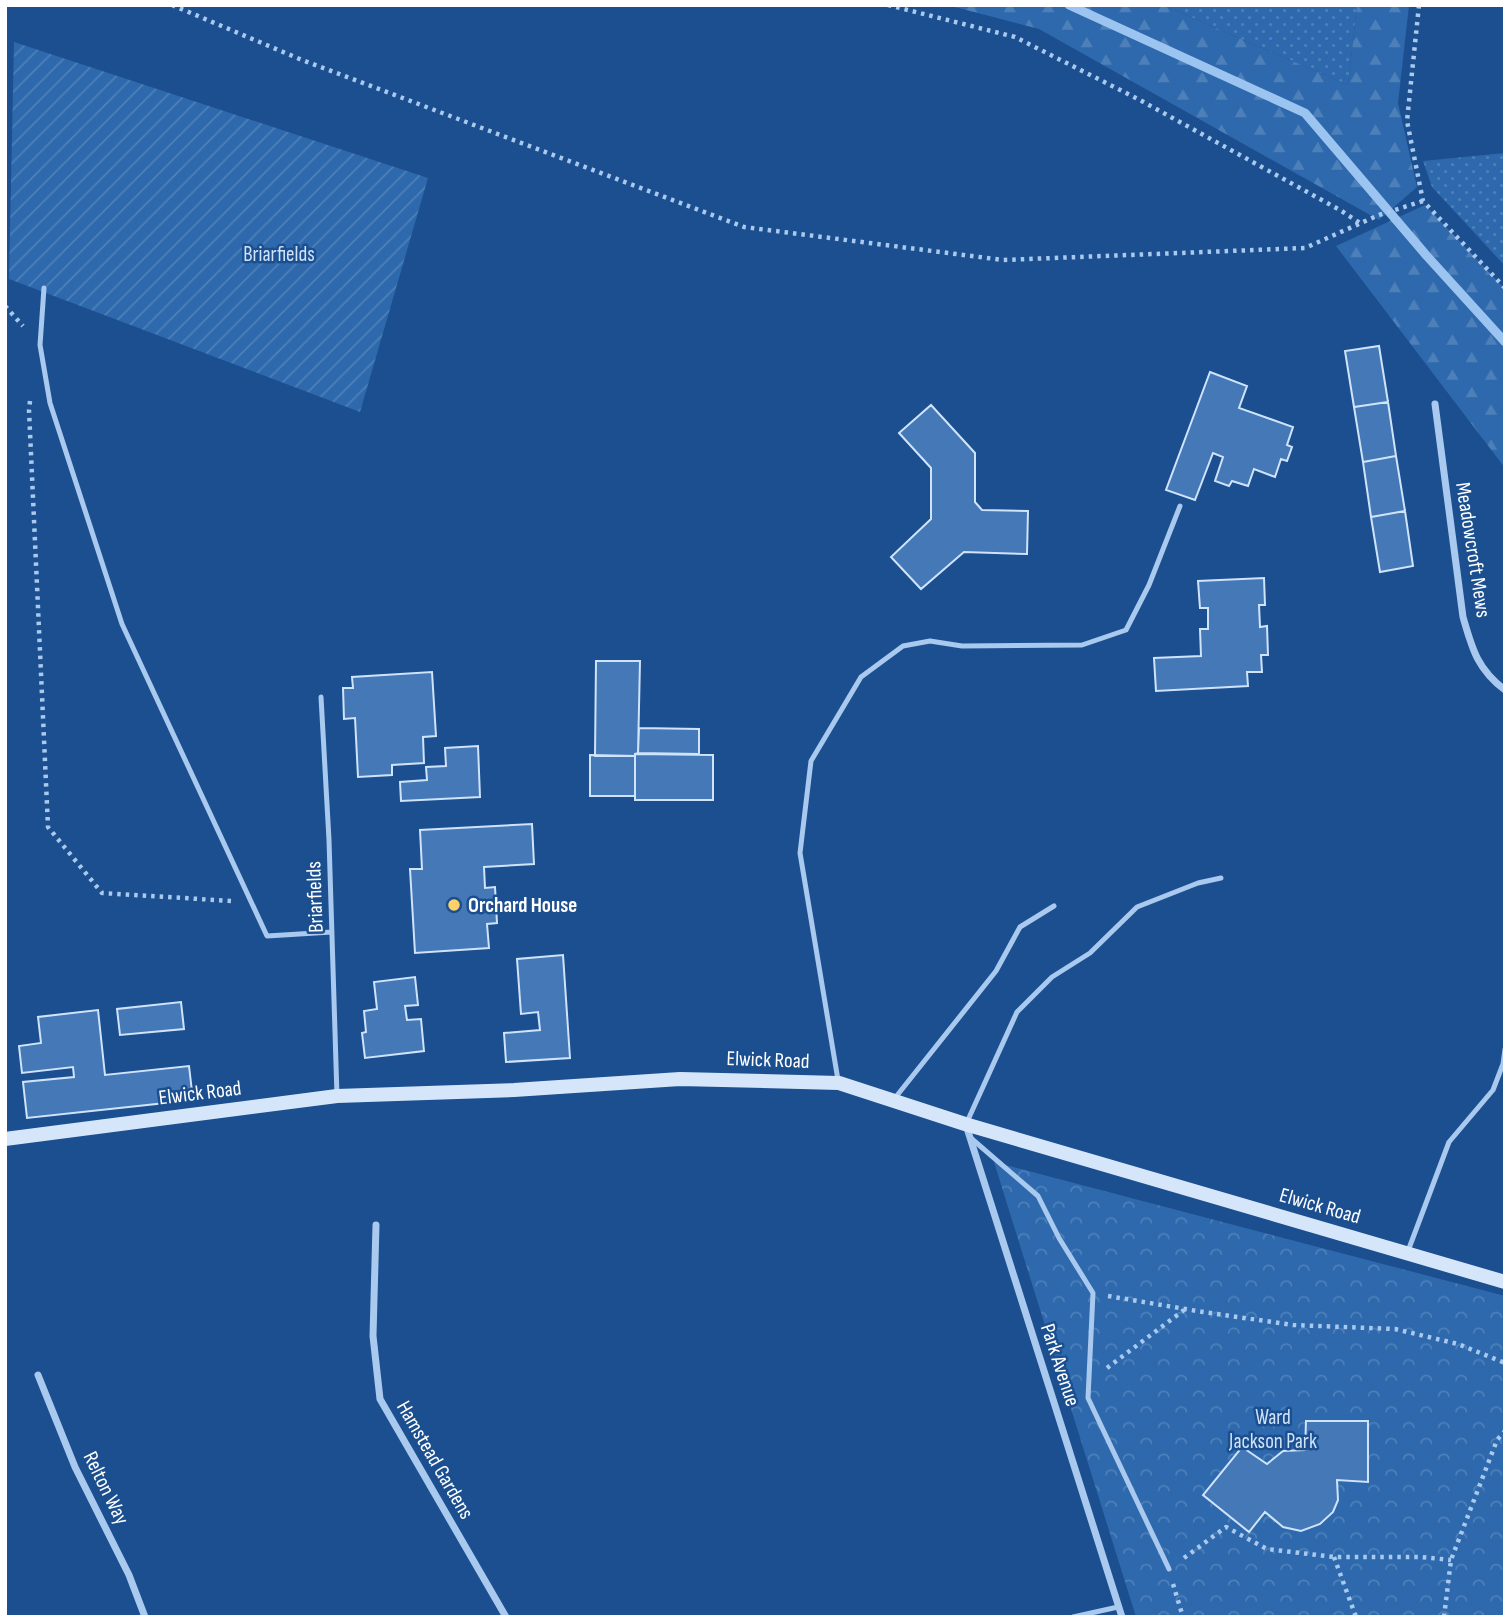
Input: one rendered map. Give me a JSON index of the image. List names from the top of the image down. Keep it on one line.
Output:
{"streets":{"street":["Meadowcroft Mews","Elwick Road","Park Avenue","Hamstead Gardens","Relton Way"],"lane":["Briarfields"]},"crossings":[["Briarfields","Elwick Road"],["Elwick Road","Park Avenue"]],"parks":["Briarfields","Ward Jackson Park"],"places":["Orchard House"]}
